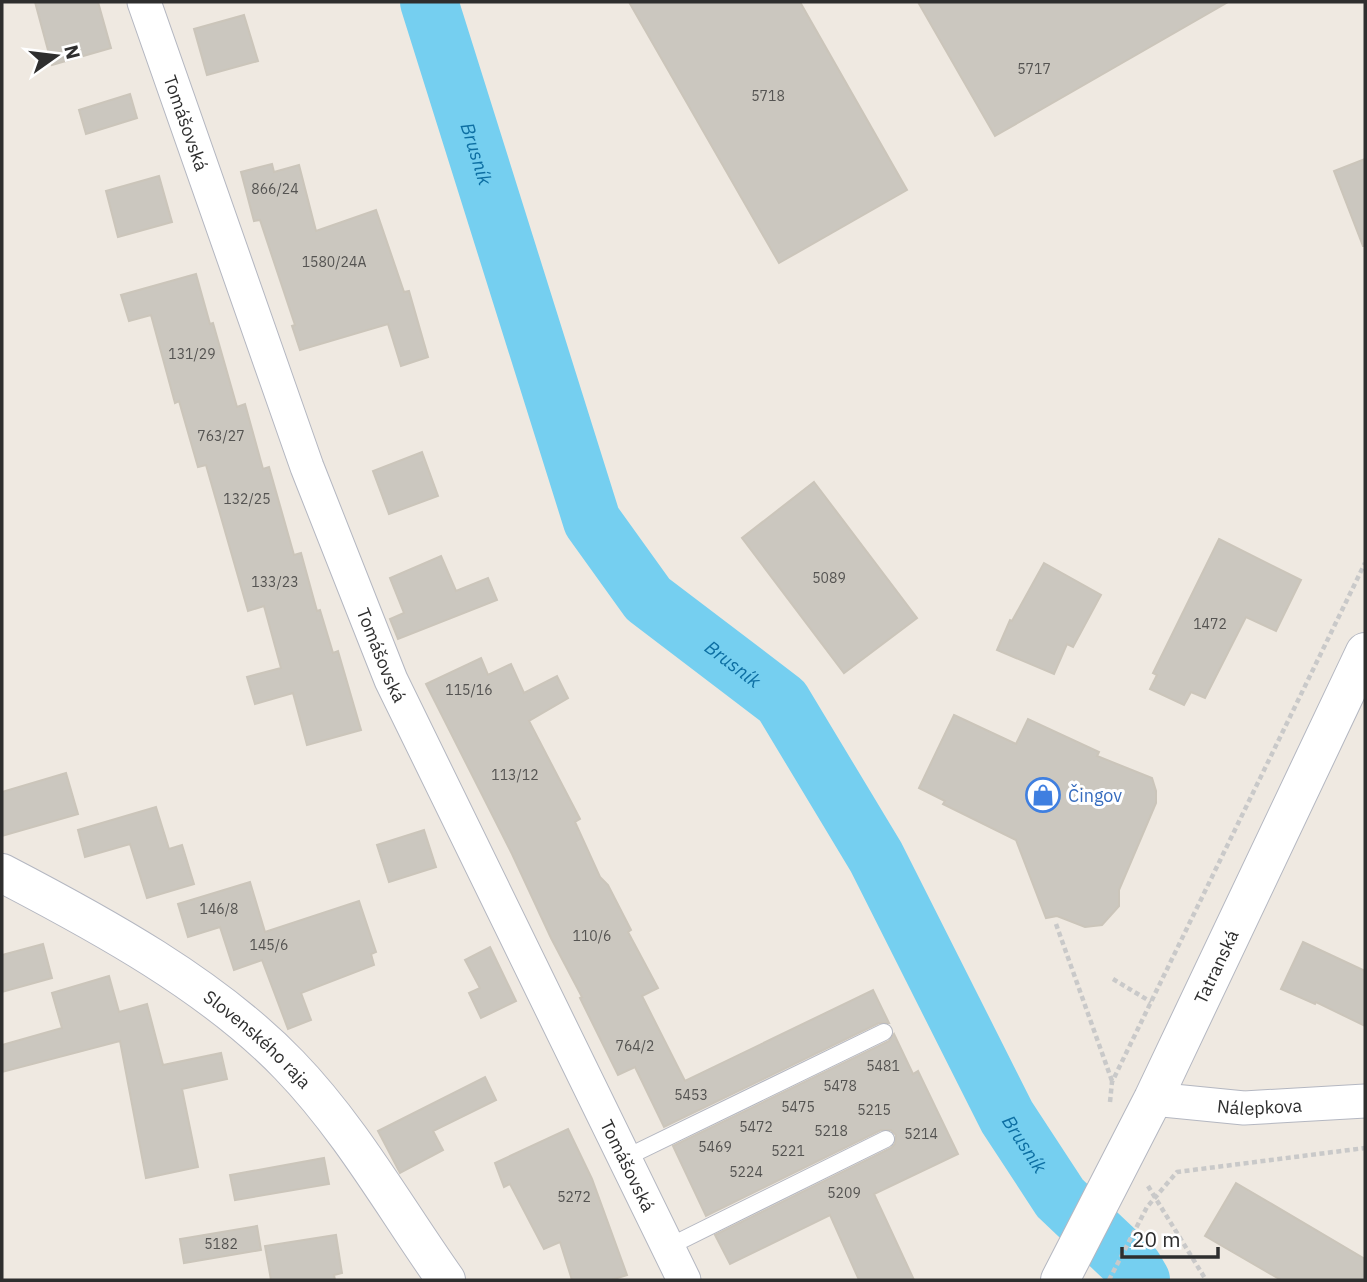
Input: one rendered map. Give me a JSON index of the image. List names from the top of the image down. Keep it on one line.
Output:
{"streets":{"main road":["Tatranská","Slovenského raja"],"street":["Tomášovská","Nálepkova"]},"crossings":[["Tatranská","Nálepkova"]],"water":["Brusník"],"places":{"shop":["Čingov"]},"house_numbers":["5717","5718","866/24","1580/24A","131/29","763/27","132/25","5089","133/23","1472","115/16","113/12","146/8","110/6","145/6","764/2","5481","5478","5453","5475","5215","5472","5218","5214","5469","5221","5224","5209","5272","5182"],"scale_bar":"20 m","north":"right"}
